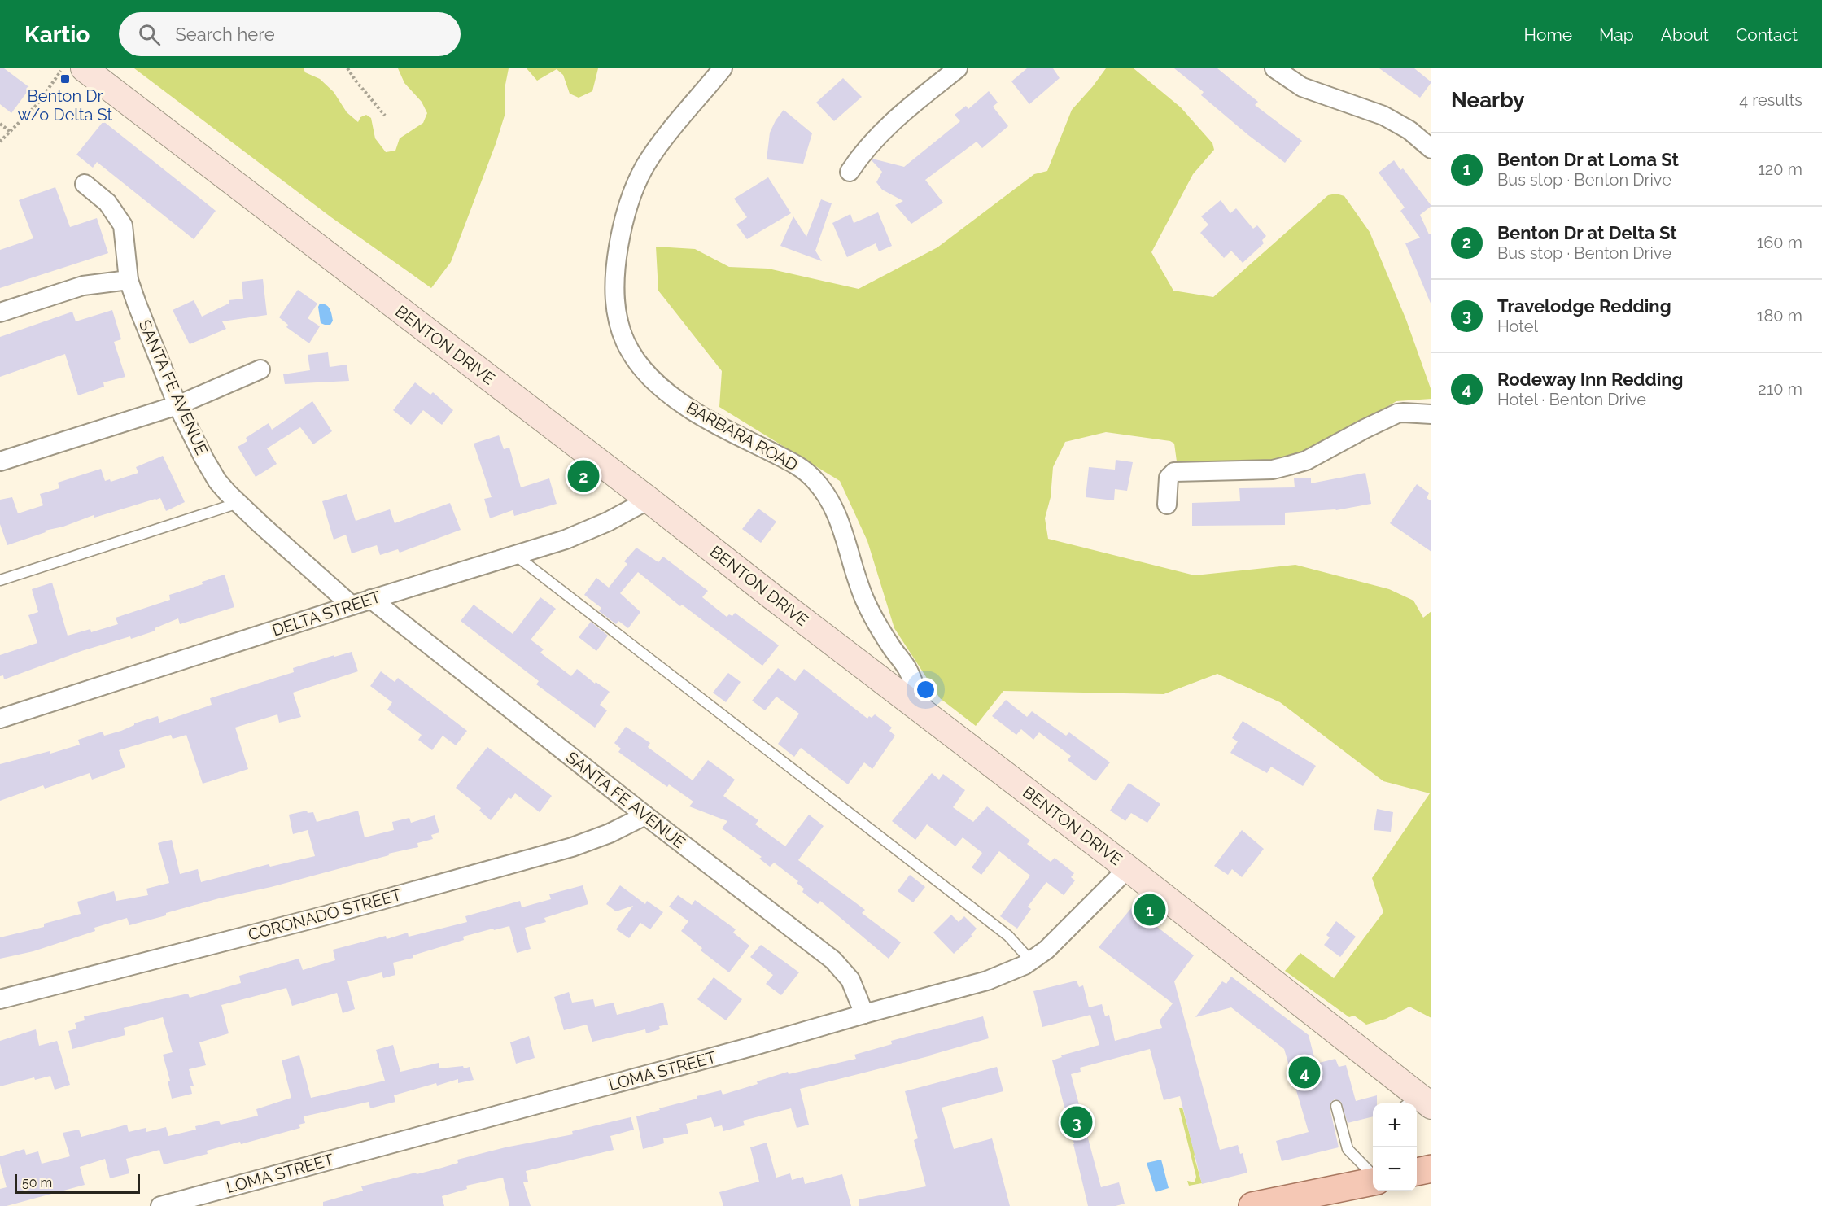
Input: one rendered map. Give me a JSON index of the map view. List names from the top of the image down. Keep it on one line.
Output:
{"streets":{"street":["BENTON DRIVE","SANTA FE AVENUE","BARBARA ROAD","DELTA STREET","CORONADO STREET","LOMA STREET"]},"crossings":[["BENTON DRIVE","BARBARA ROAD"],["BENTON DRIVE","DELTA STREET"],["BENTON DRIVE","LOMA STREET"],["SANTA FE AVENUE","DELTA STREET"],["SANTA FE AVENUE","CORONADO STREET"],["SANTA FE AVENUE","LOMA STREET"]],"places":{"transit":["Benton Dr w/o Delta St"]},"scale_bar":"50 m","page":{"header":"Kartio","search":"Search here","nav":["Home","Map","About","Contact"],"heading":["Nearby","4 results"],"list":[{"mark":"1","name":"Benton Dr at Loma St","note":"Bus stop · Benton Drive","value":"120 m"},{"mark":"2","name":"Benton Dr at Delta St","note":"Bus stop · Benton Drive","value":"160 m"},{"mark":"3","name":"Travelodge Redding","note":"Hotel","value":"180 m"},{"mark":"4","name":"Rodeway Inn Redding","note":"Hotel · Benton Drive","value":"210 m"}],"pins":["2","1","4","3"],"map_buttons":["+","−"],"scale":"50 m"}}
